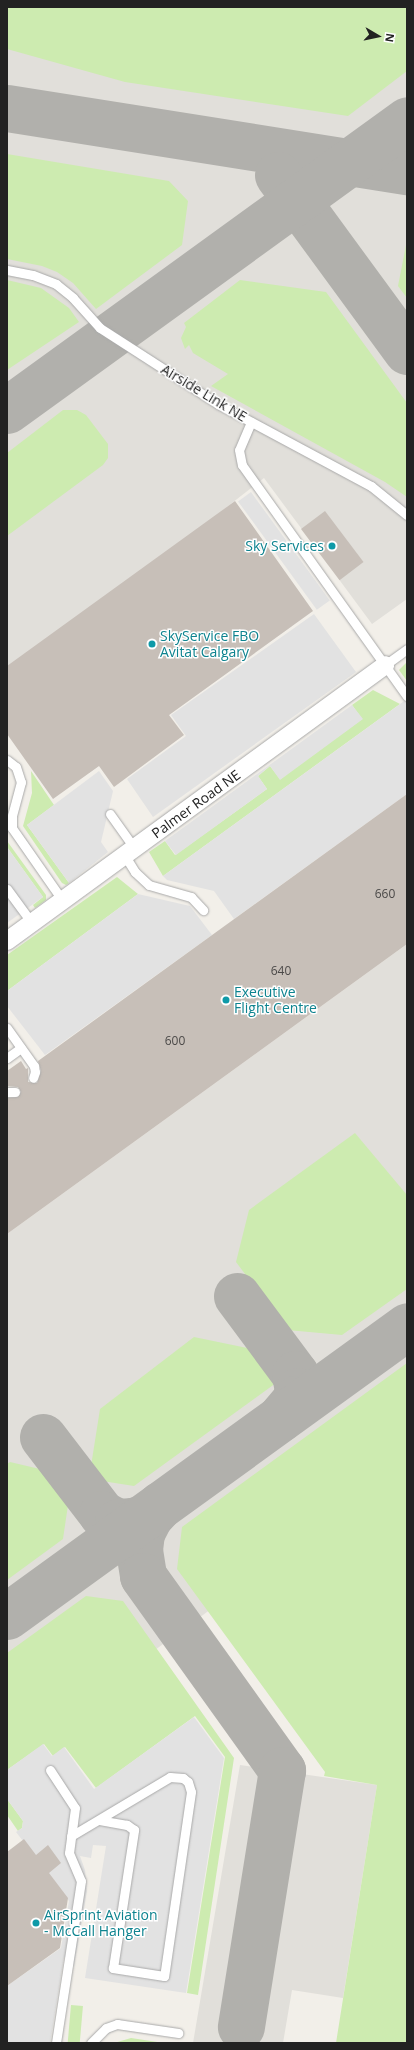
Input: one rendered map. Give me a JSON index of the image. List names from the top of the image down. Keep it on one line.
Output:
{"streets":{"street":["Palmer Road NE"],"lane":["Airside Link NE"]},"places":["Sky Services","SkyService FBO Avitat Calgary","Executive Flight Centre","AirSprint Aviation - McCall Hanger"],"house_numbers":["660","640","600"],"north":"right"}
